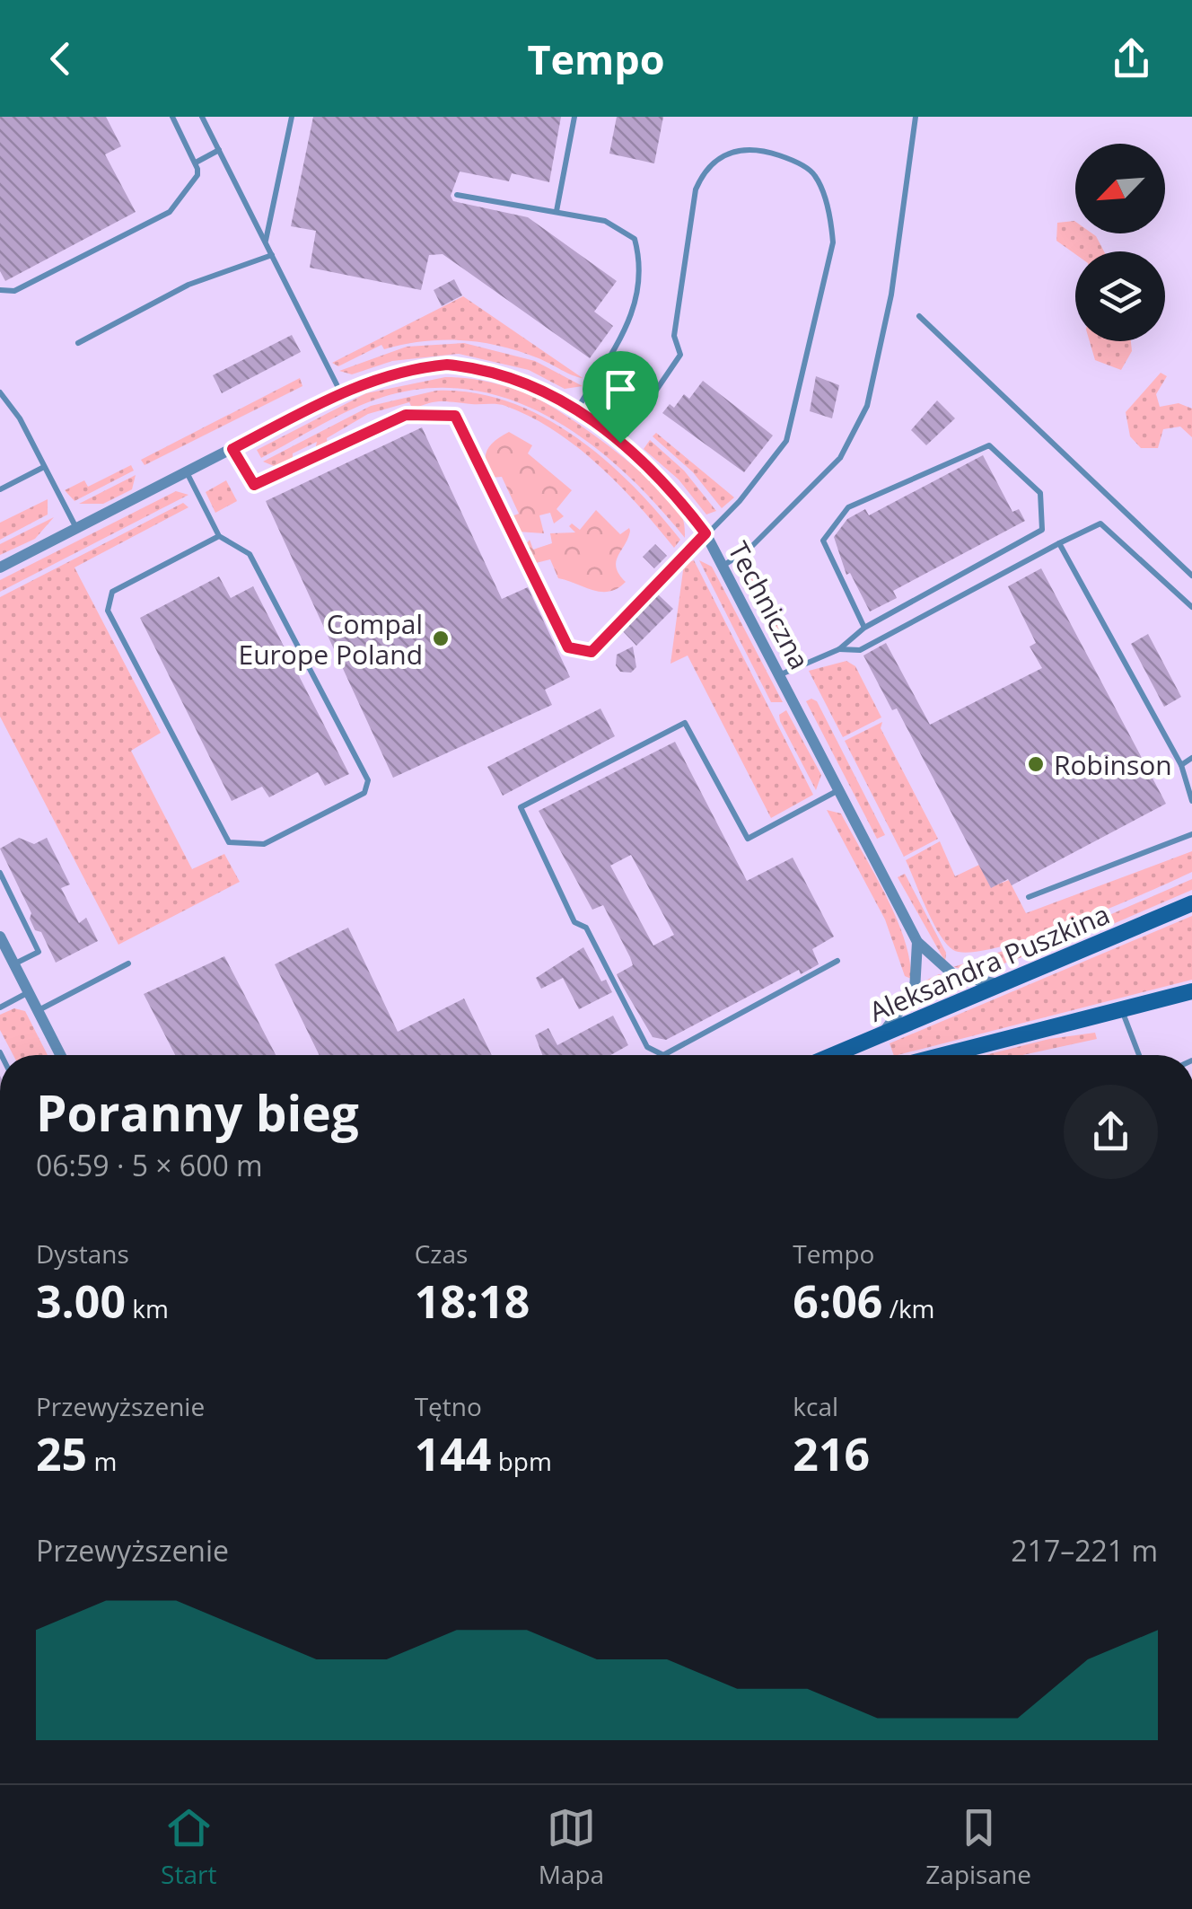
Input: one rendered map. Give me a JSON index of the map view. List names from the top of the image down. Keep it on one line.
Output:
{"streets":{"main road":["Aleksandra Puszkina"],"street":["Techniczna"]},"crossings":[["Techniczna","Aleksandra Puszkina"]],"places":["Compal Europe Poland","Robinson"],"north":"bottom left","page":{"header":"Tempo","heading":["Poranny bieg","06:59 · 5 × 600 m"],"stats":[["Dystans","3.00 km"],["Czas","18:18"],["Tempo","6:06 /km"],["Przewyższenie","25 m"],["Tętno","144 bpm"],["kcal","216"]],"chart":["Przewyższenie","217–221 m"],"tabs":["Start","Mapa","Zapisane"]}}
